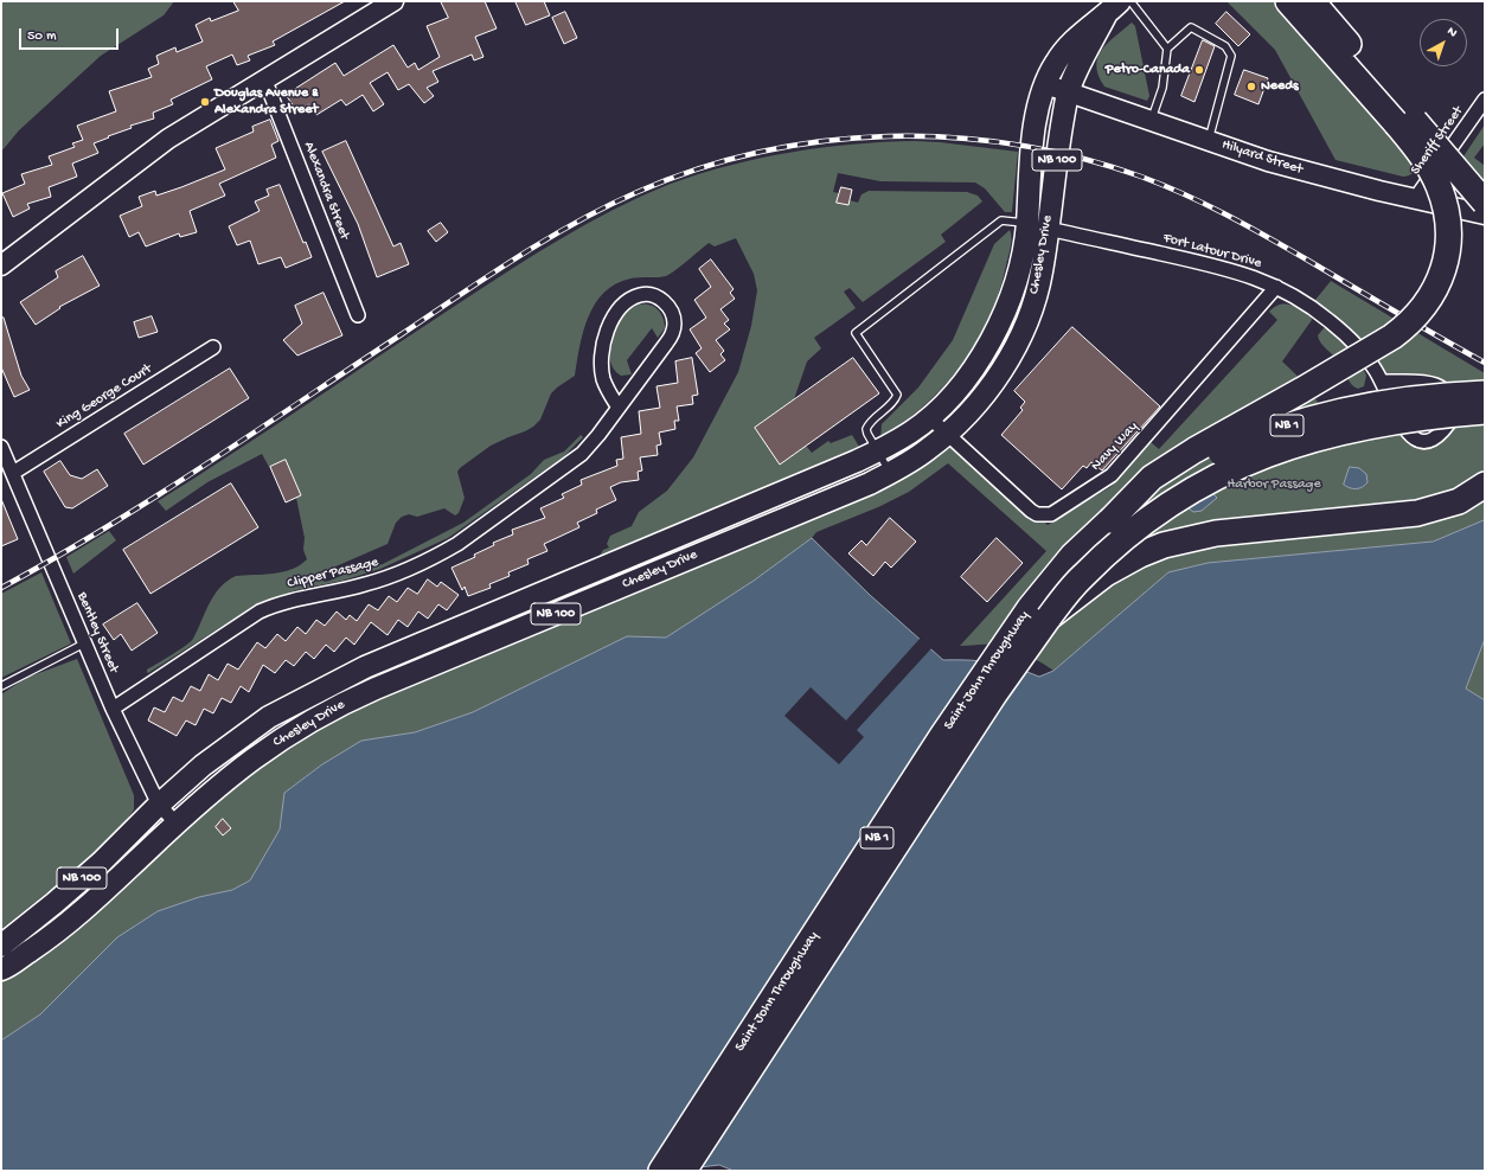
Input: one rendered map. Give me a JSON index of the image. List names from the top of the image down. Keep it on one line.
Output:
{"streets":{"highway":["NB 1","Saint John Throughway"],"main road":["NB 100","Chesley Drive"],"street":["Sheriff Street","Hilyard Street","Alexandra Street","Fort Latour Drive","King George Court","Navy Way","Clipper Passage","Bentley Street"]},"crossings":[["Sheriff Street","Hilyard Street"],["Hilyard Street","Chesley Drive"],["Fort Latour Drive","Chesley Drive"],["Fort Latour Drive","Navy Way"],["Chesley Drive","Navy Way"],["Chesley Drive","Bentley Street"],["King George Court","Bentley Street"],["Clipper Passage","Bentley Street"]],"parks":["Harbor Passage"],"places":["Petro-Canada","Needs","Douglas Avenue & Alexandra Street"],"scale_bar":"50 m","north":"top right"}
